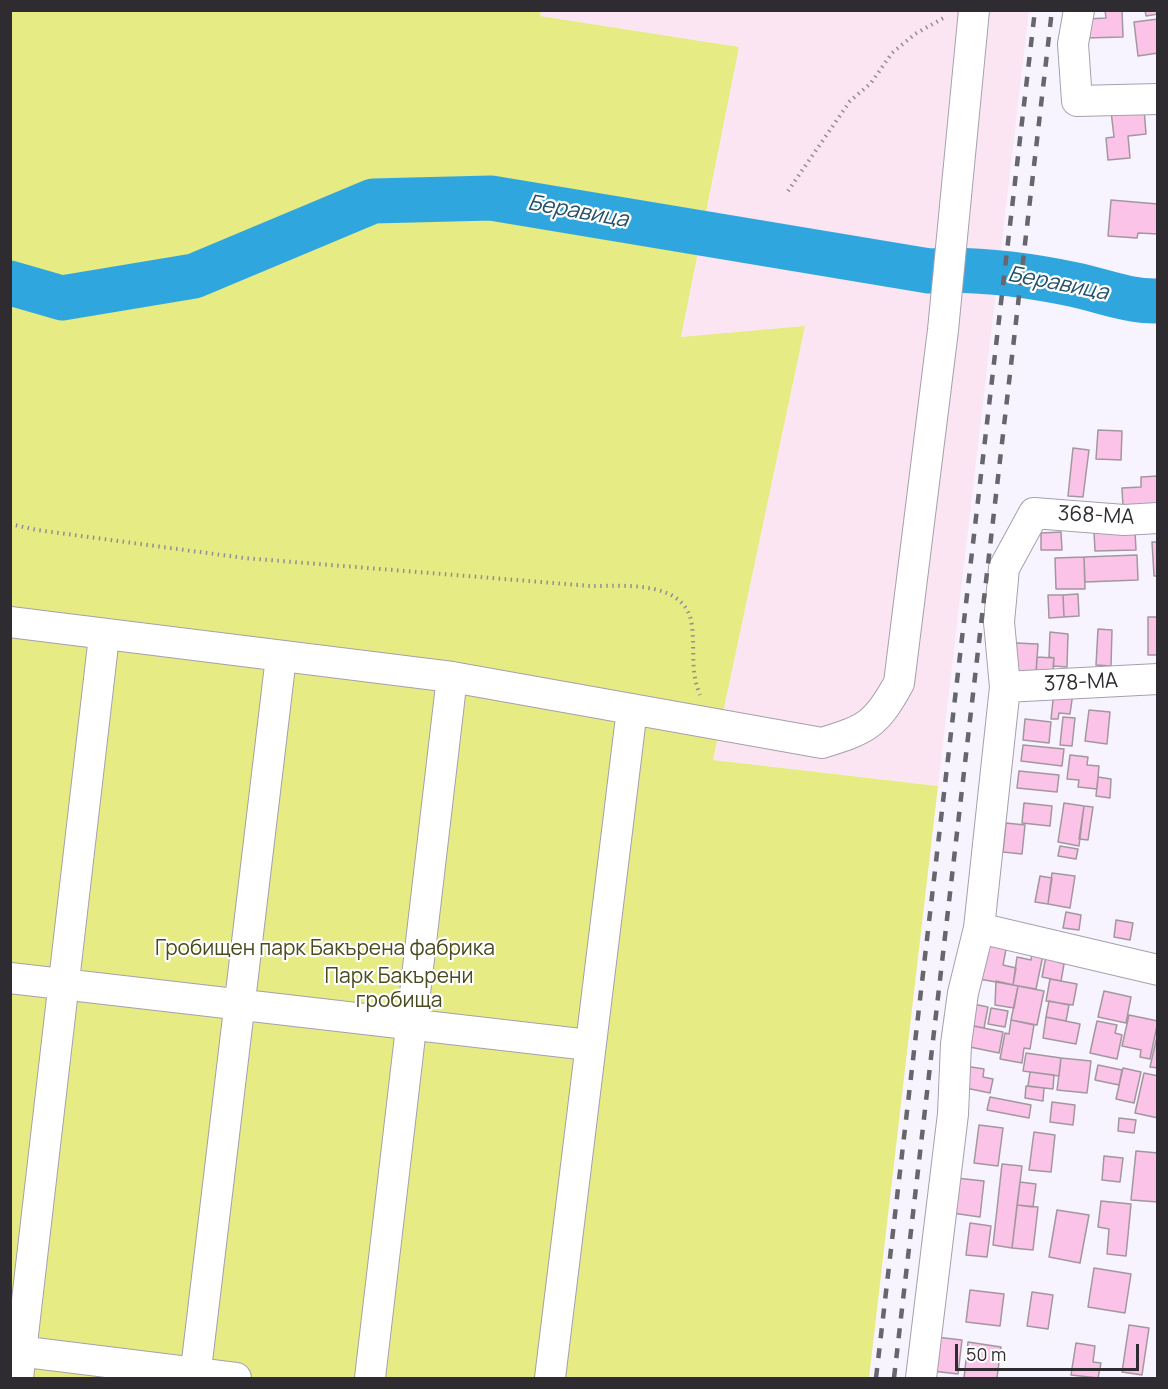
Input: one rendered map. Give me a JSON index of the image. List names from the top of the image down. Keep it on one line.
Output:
{"streets":{"street":["368-МА","378-МА"]},"crossings":[["368-МА","378-МА"]],"water":["Беравица"],"parks":["Гробищен парк Бакърена фабрика","Парк Бакърени гробища"],"scale_bar":"50 m"}
